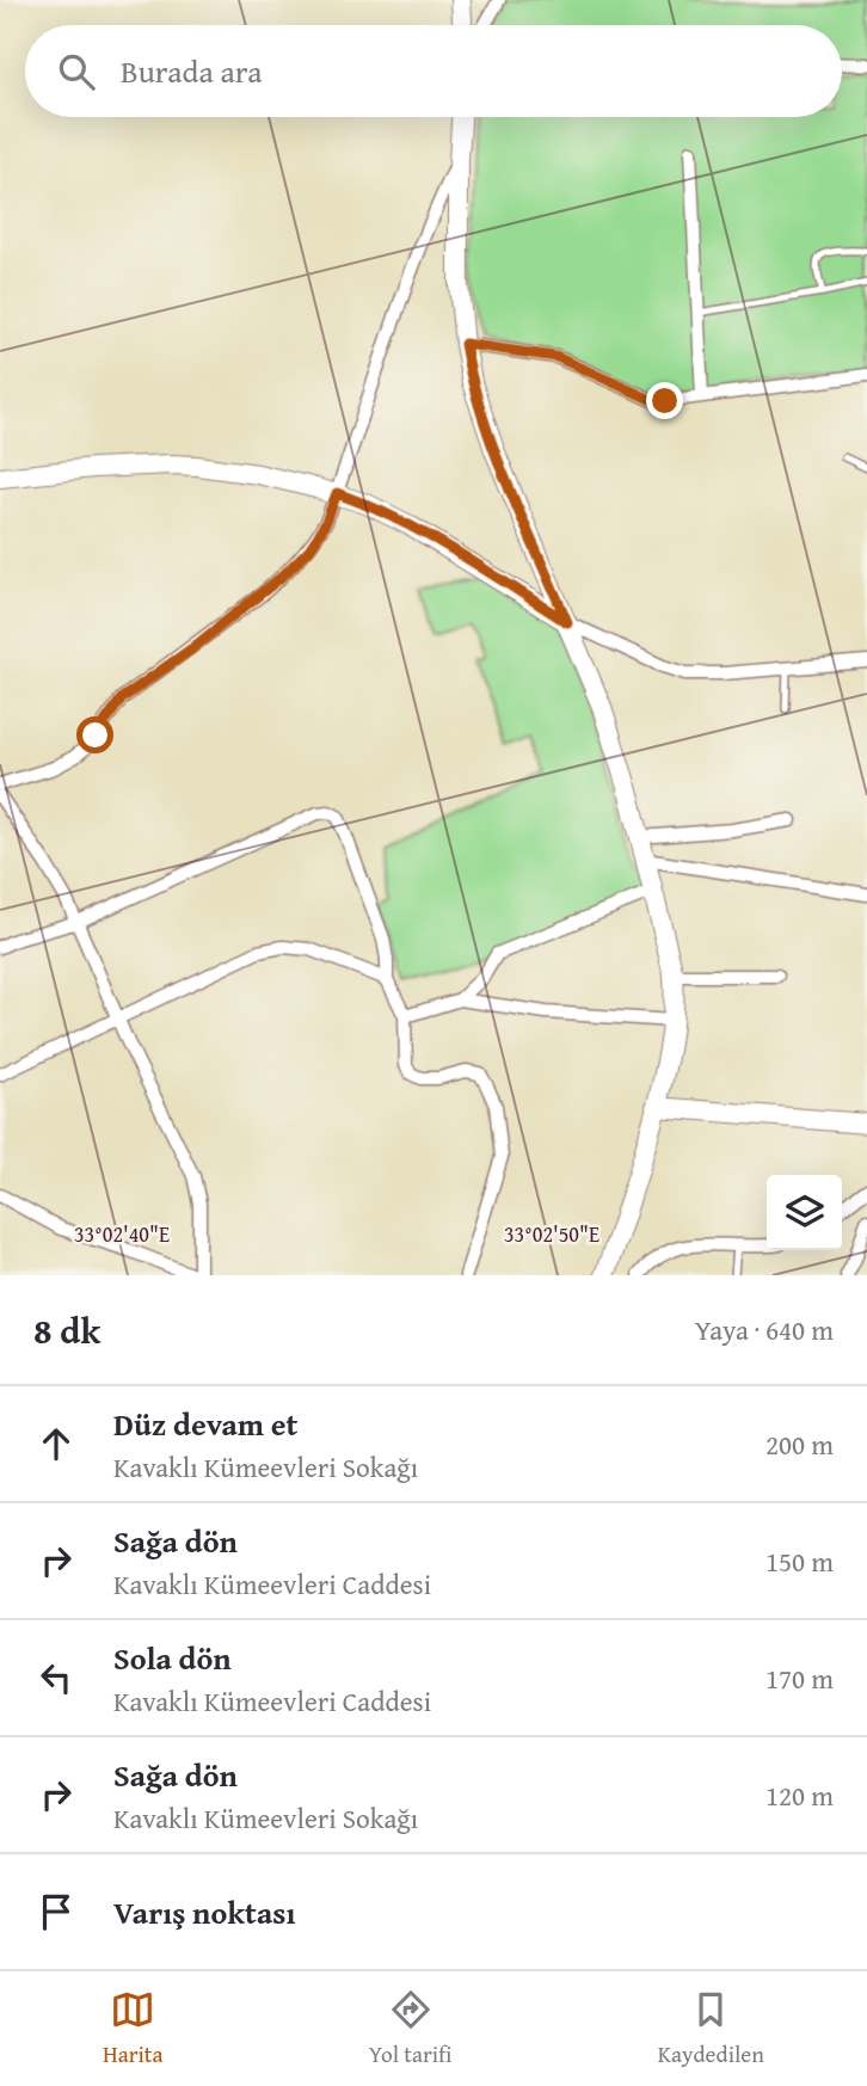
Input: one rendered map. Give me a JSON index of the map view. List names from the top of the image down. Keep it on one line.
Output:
{"page":{"search":"Burada ara","heading":["8 dk","Yaya · 640 m"],"list":[["Düz devam et","Kavaklı Kümeevleri Sokağı","200 m"],["Sağa dön","Kavaklı Kümeevleri Caddesi","150 m"],["Sola dön","Kavaklı Kümeevleri Caddesi","170 m"],["Sağa dön","Kavaklı Kümeevleri Sokağı","120 m"],"Varış noktası"],"nav":["Harita","Yol tarifi","Kaydedilen"]},"coordinates":["33°02'40\"E","33°02'50\"E"]}
